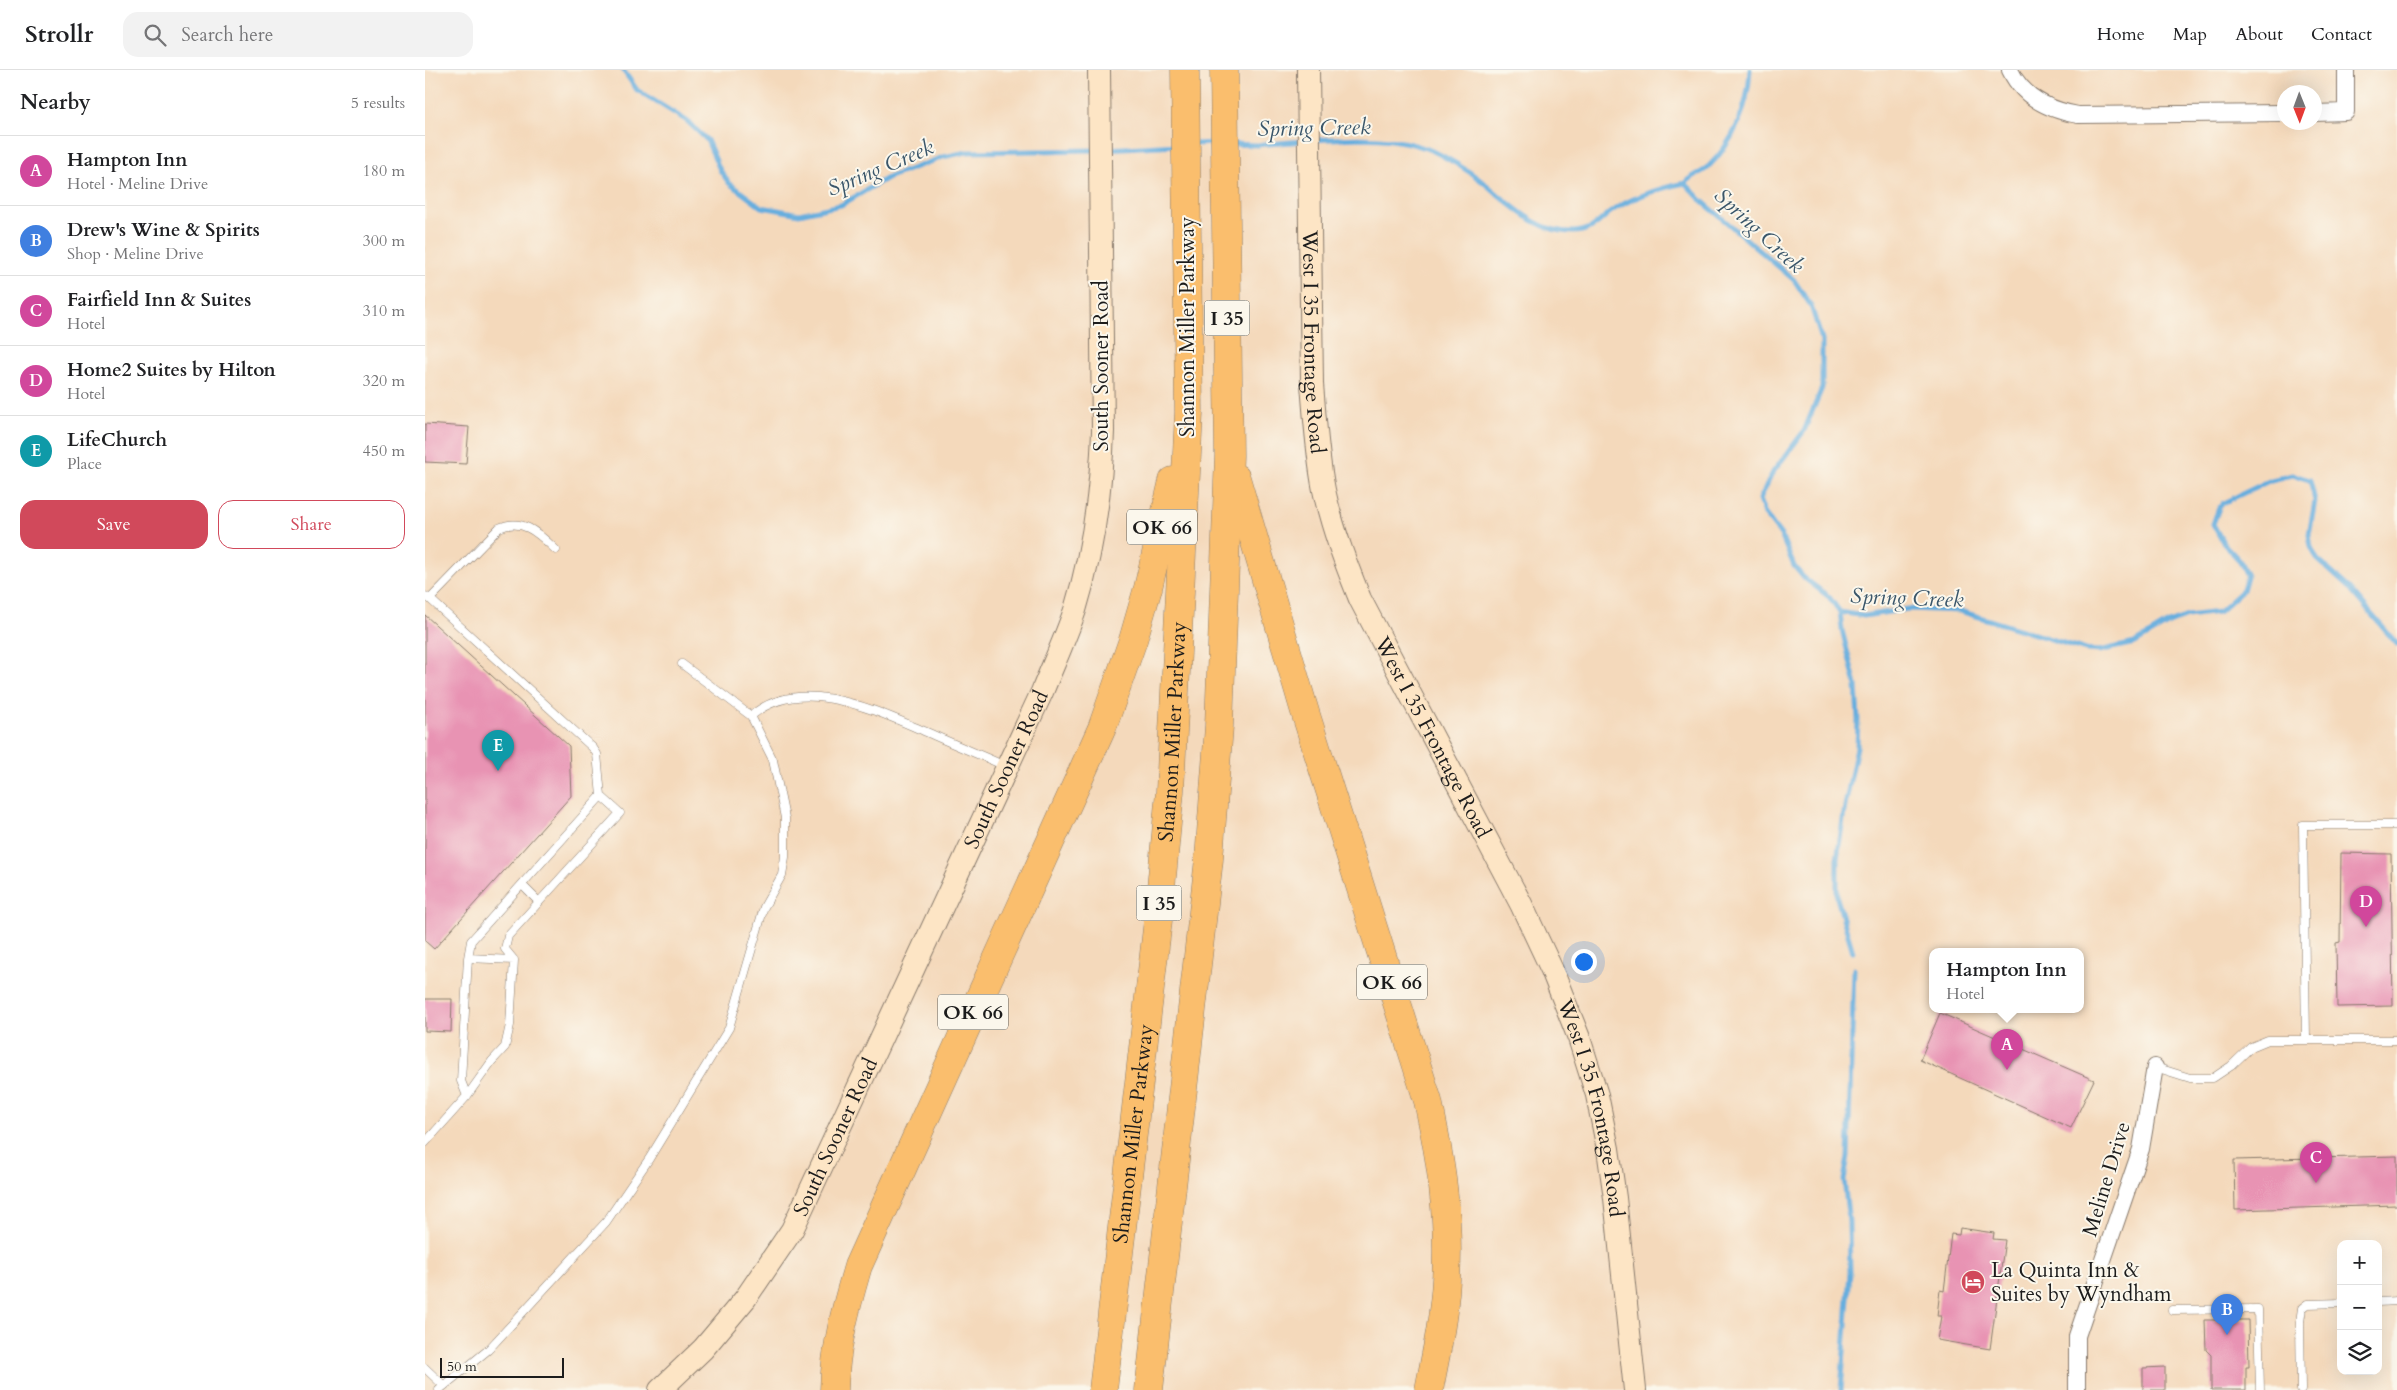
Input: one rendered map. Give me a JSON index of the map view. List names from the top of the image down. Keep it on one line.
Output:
{"streets":{"highway":["I 35","Shannon Miller Parkway","OK 66"],"street":["West I 35 Frontage Road","South Sooner Road","Meline Drive"]},"crossings":[["Shannon Miller Parkway","OK 66"]],"water":["Spring Creek"],"places":{"hotel":["La Quinta Inn & Suites by Wyndham"]},"scale_bar":"50 m","north":"bottom","page":{"header":"Strollr","search":"Search here","nav":["Home","Map","About","Contact"],"heading":["Nearby","5 results"],"list":[{"mark":"A","name":"Hampton Inn","note":"Hotel · Meline Drive","value":"180 m"},{"mark":"B","name":"Drew's Wine & Spirits","note":"Shop · Meline Drive","value":"300 m"},{"mark":"C","name":"Fairfield Inn & Suites","note":"Hotel","value":"310 m"},{"mark":"D","name":"Home2 Suites by Hilton","note":"Hotel","value":"320 m"},{"mark":"E","name":"LifeChurch","note":"Place","value":"450 m"}],"buttons":["Save","Share"],"pins":["E","D","A","C","B"],"popup":["Hampton Inn","Hotel"],"map_buttons":["+","−"],"scale":"50 m"}}
